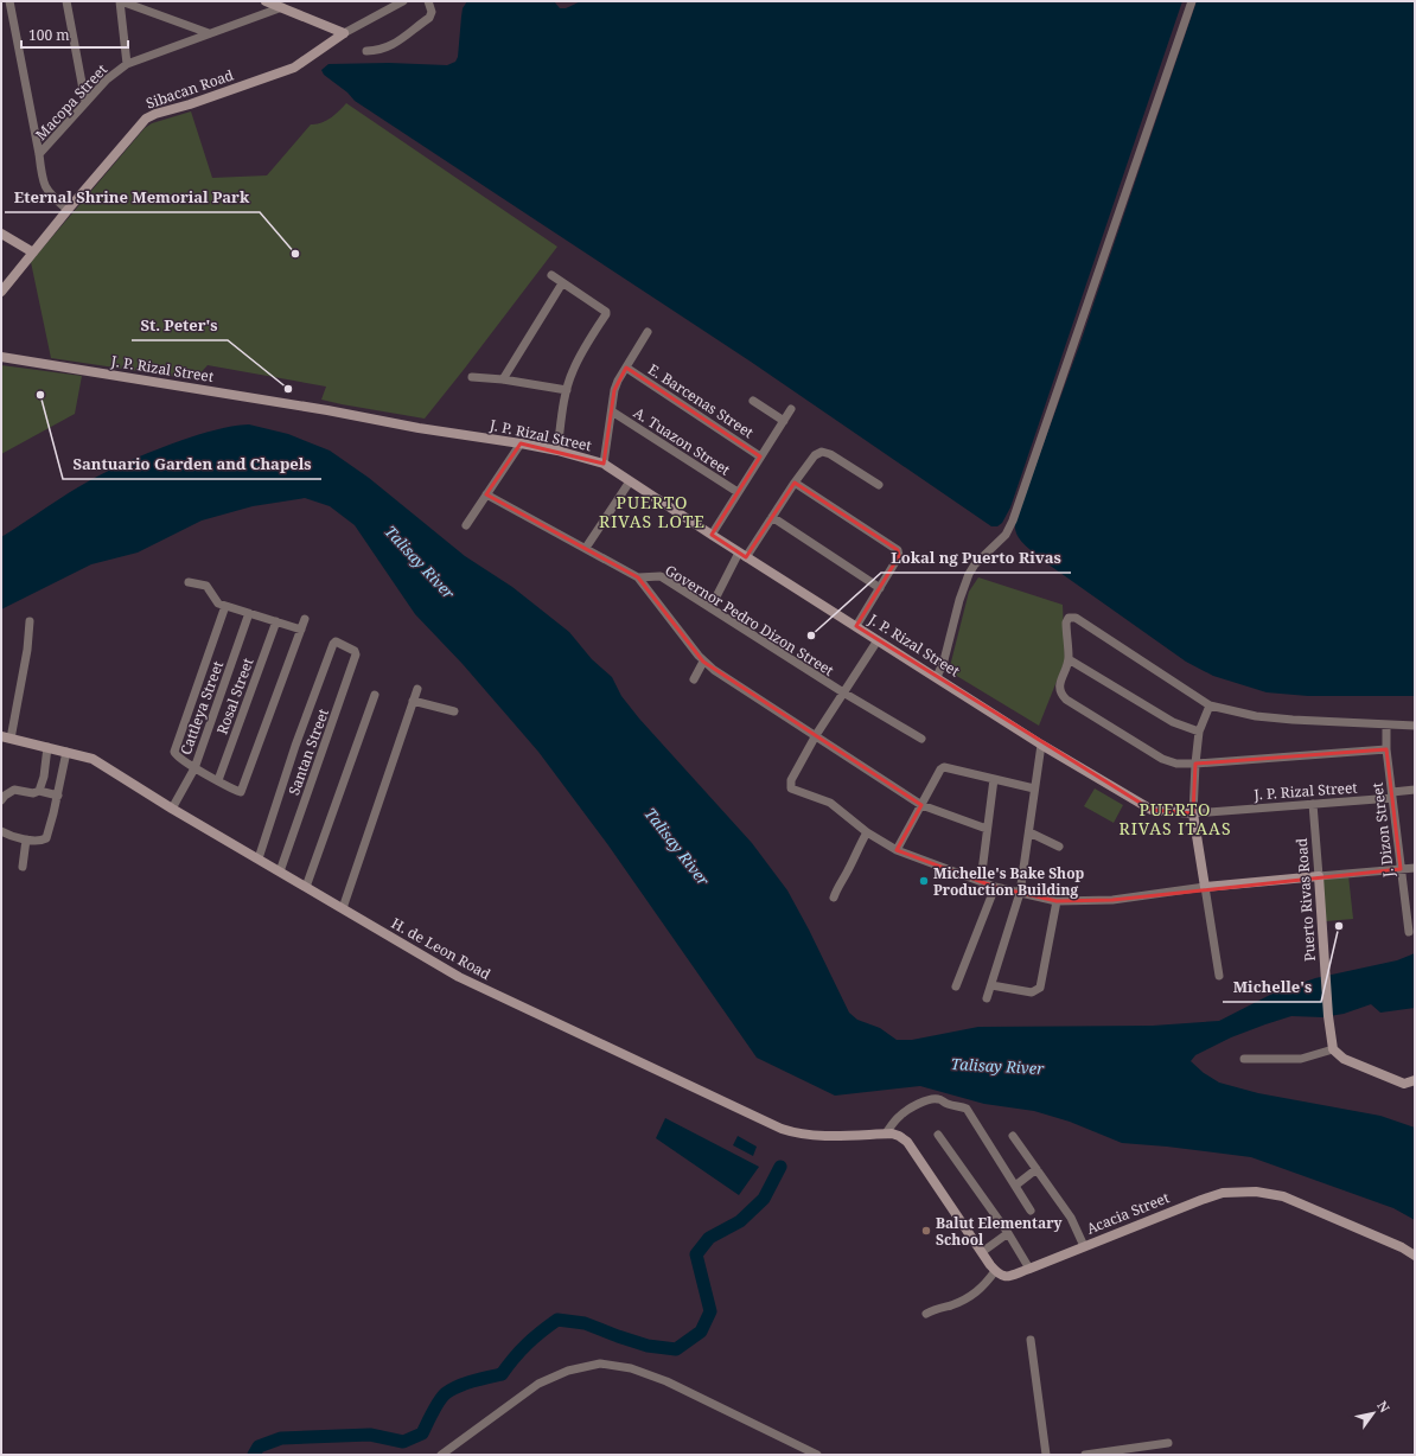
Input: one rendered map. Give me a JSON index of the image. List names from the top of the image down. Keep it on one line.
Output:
{"streets":{"street":["Sibacan Road","Macopa Street","J. P. Rizal Street","E. Barcenas Street","A. Tuazon Street","Governor Pedro Dizon Street","Rosal Street","Cattleya Street","Santan Street","J. Dizon Street","Puerto Rivas Road","H. de Leon Road","Acacia Street"]},"crossings":[["J. P. Rizal Street","J. Dizon Street"],["J. P. Rizal Street","Puerto Rivas Road"],["Cattleya Street","H. de Leon Road"],["Santan Street","H. de Leon Road"]],"districts":["PUERTO RIVAS LOTE","PUERTO RIVAS ITAAS"],"water":["Talisay River"],"places":["Eternal Shrine Memorial Park","St. Peter's","Santuario Garden and Chapels","Lokal ng Puerto Rivas","Michelle's Bake Shop Production Building","Michelle's","Balut Elementary School"],"scale_bar":"100 m","north":"top right"}
